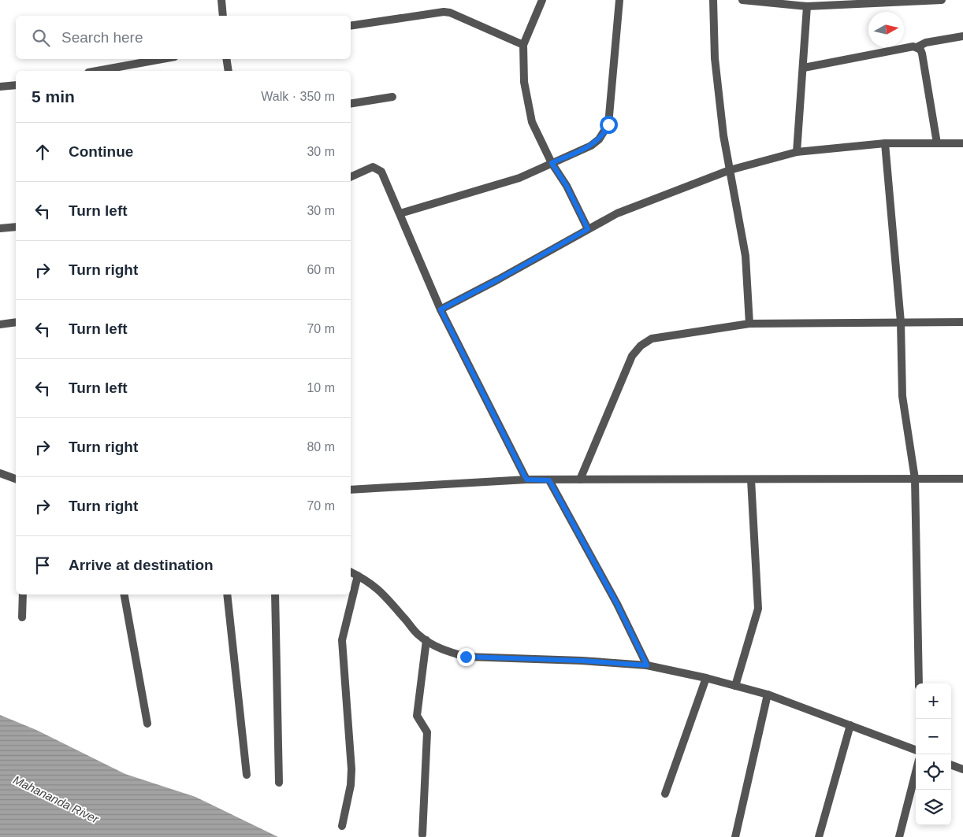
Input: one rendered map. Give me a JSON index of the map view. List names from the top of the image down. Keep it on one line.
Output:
{"water":["Mahananda River"],"north":"right","page":{"search":"Search here","heading":["5 min","Walk · 350 m"],"list":[["Continue","30 m"],["Turn left","30 m"],["Turn right","60 m"],["Turn left","70 m"],["Turn left","10 m"],["Turn right","80 m"],["Turn right","70 m"],"Arrive at destination"],"map_buttons":["+","−"]}}
